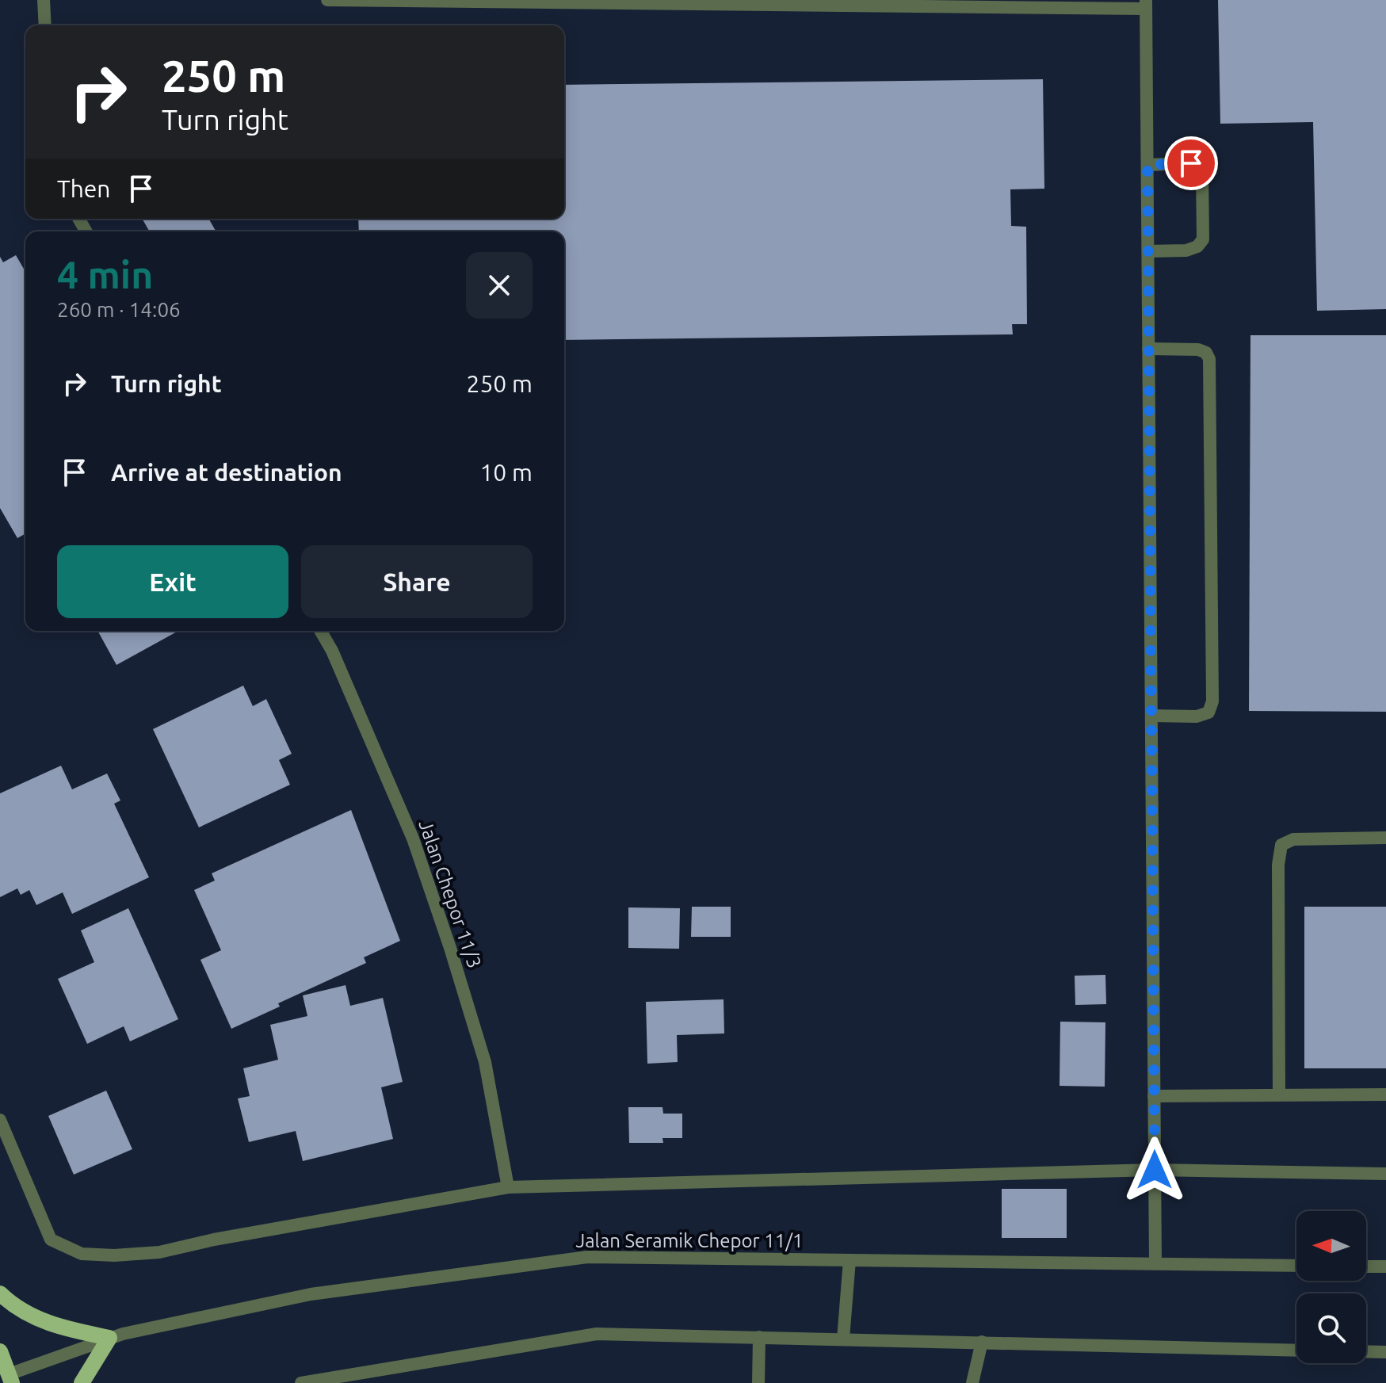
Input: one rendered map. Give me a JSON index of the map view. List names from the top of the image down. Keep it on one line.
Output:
{"streets":{"street":["Jalan Chepor 11/3","Jalan Seramik Chepor 11/1"]},"north":"left","page":{"turn":["250 m","Turn right"],"then":"Then","heading":["4 min","260 m · 14:06"],"list":[{"name":"Turn right","value":"250 m"},{"name":"Arrive at destination","value":"10 m"}],"buttons":["Exit","Share"]}}
